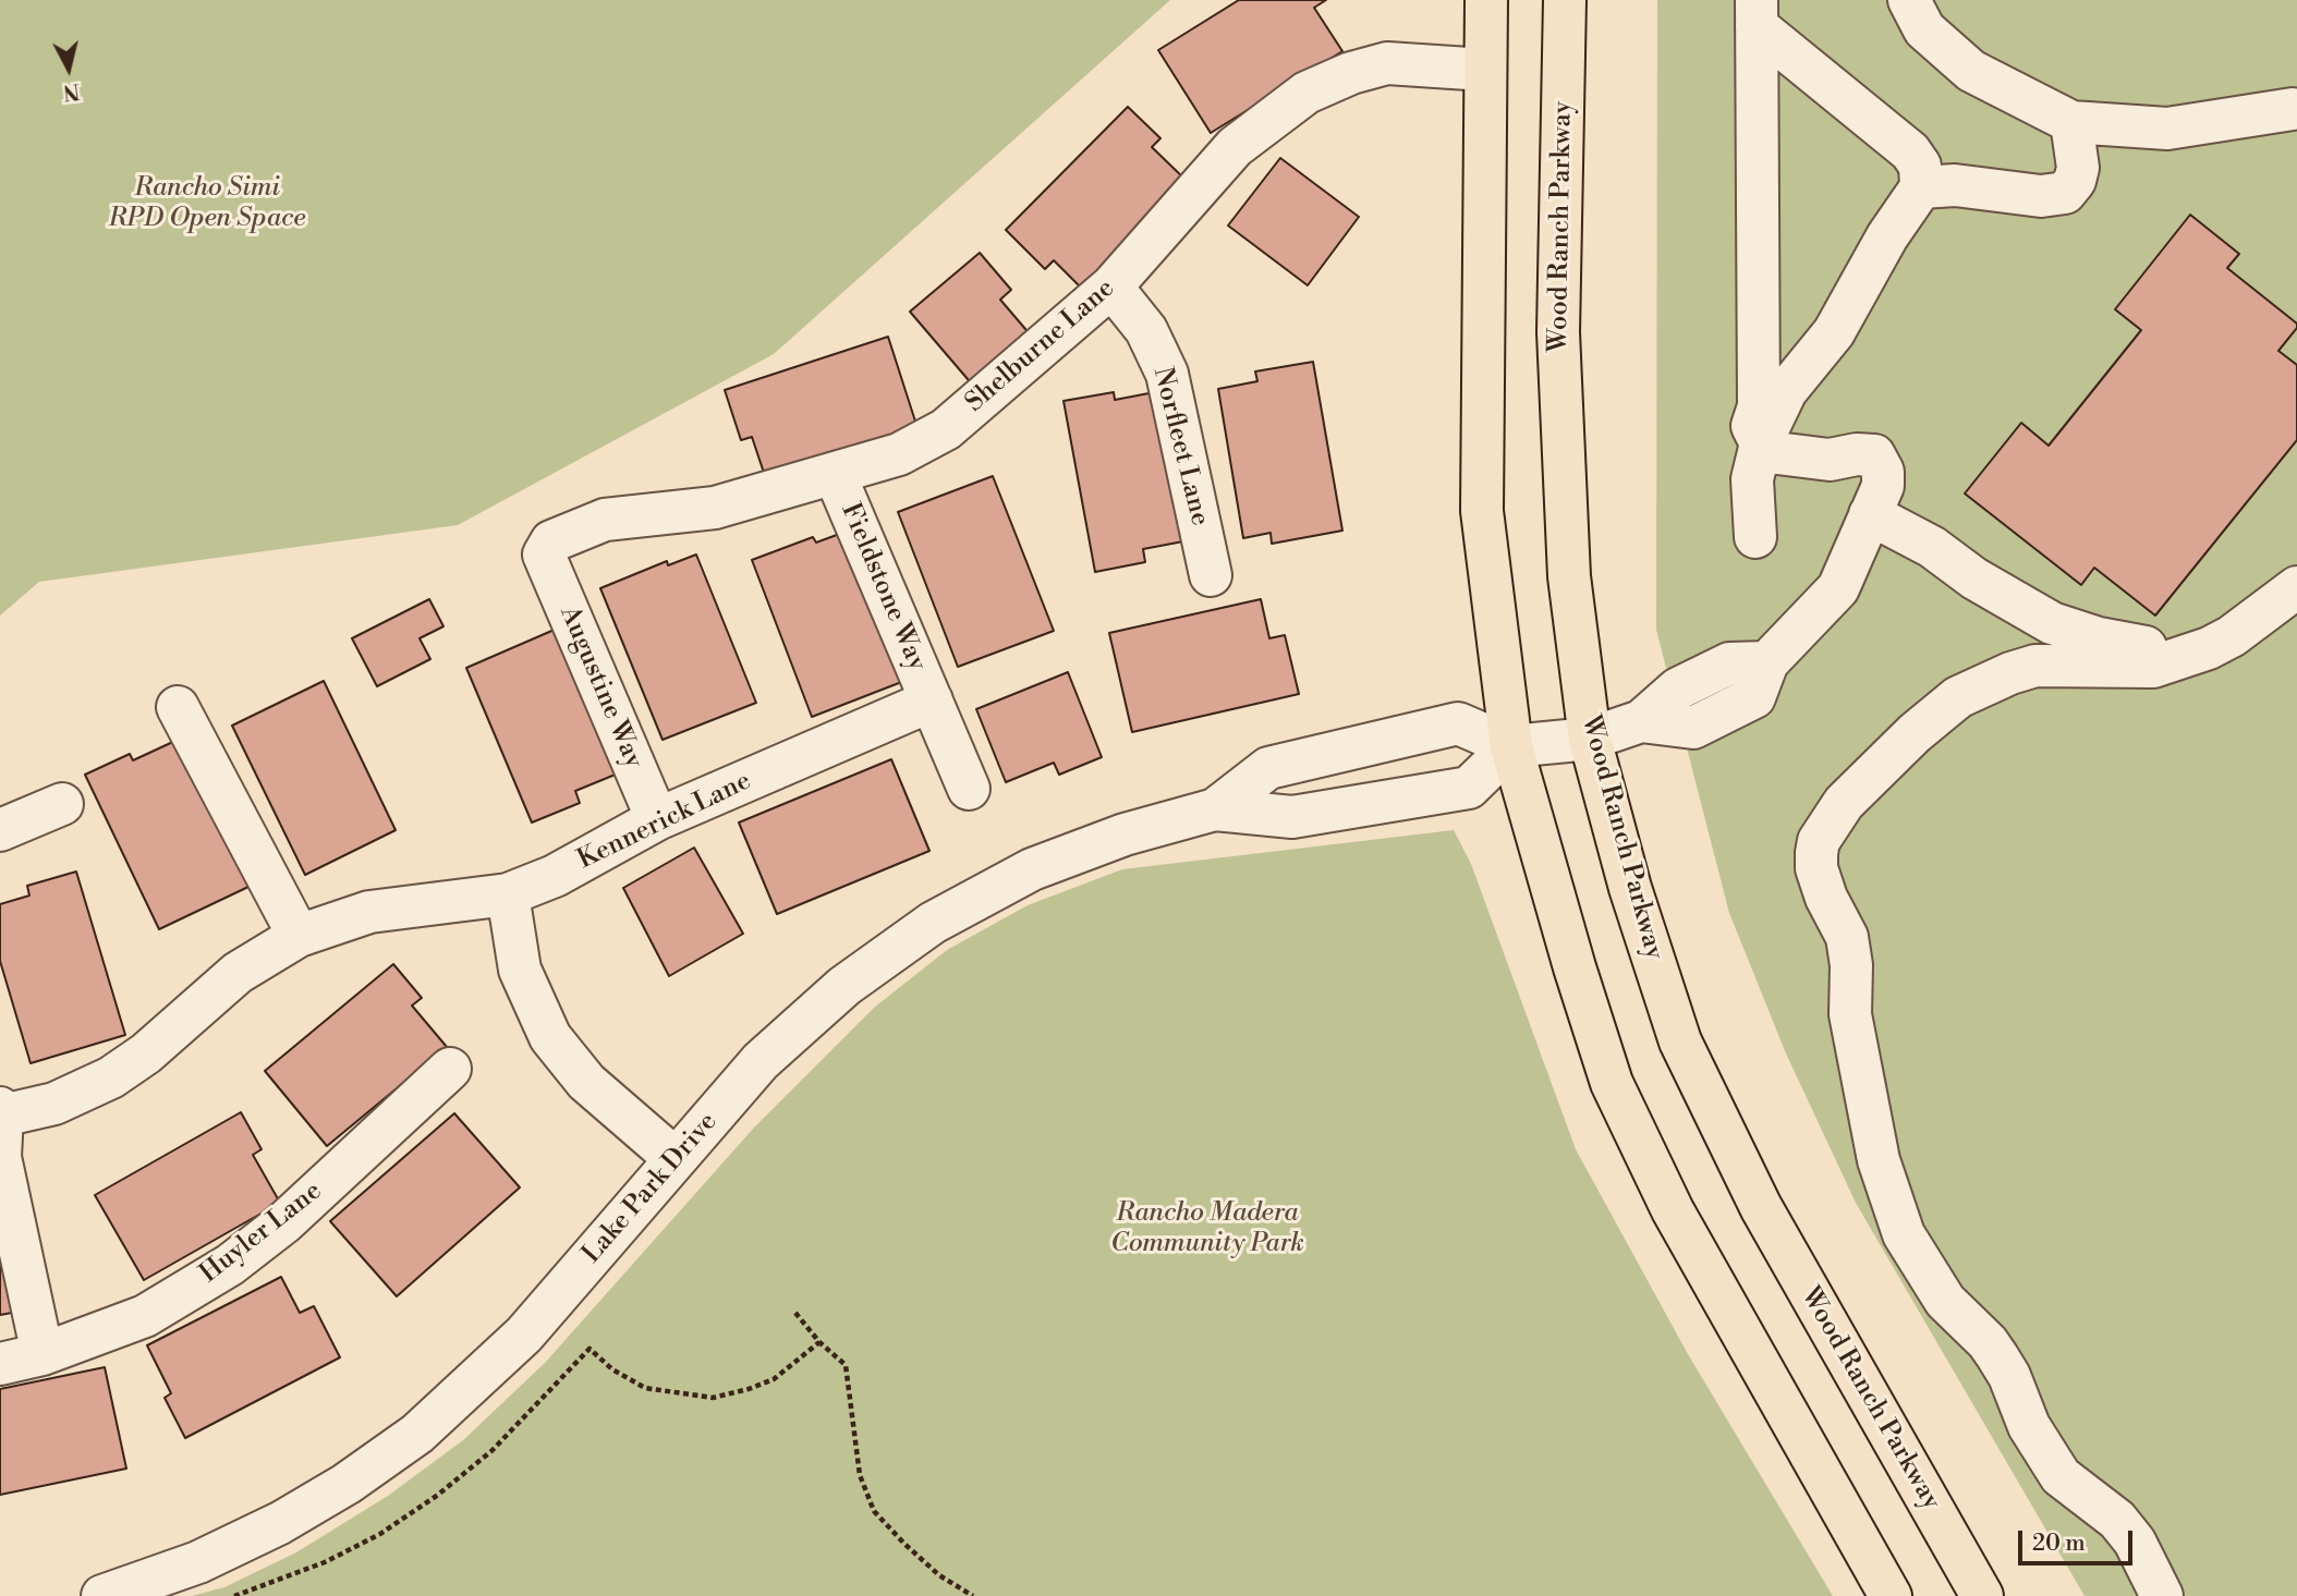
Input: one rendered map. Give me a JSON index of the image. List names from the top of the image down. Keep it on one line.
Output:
{"streets":{"main road":["Wood Ranch Parkway"],"street":["Shelburne Lane","Norfleet Lane","Fieldstone Way","Augustine Way","Kennerick Lane","Lake Park Drive","Huyler Lane"]},"crossings":[["Wood Ranch Parkway","Lake Park Drive"],["Shelburne Lane","Norfleet Lane"],["Shelburne Lane","Fieldstone Way"],["Shelburne Lane","Augustine Way"],["Fieldstone Way","Kennerick Lane"],["Augustine Way","Kennerick Lane"]],"parks":["Rancho Simi RPD Open Space","Rancho Madera Community Park"],"scale_bar":"20 m","north":"bottom"}
